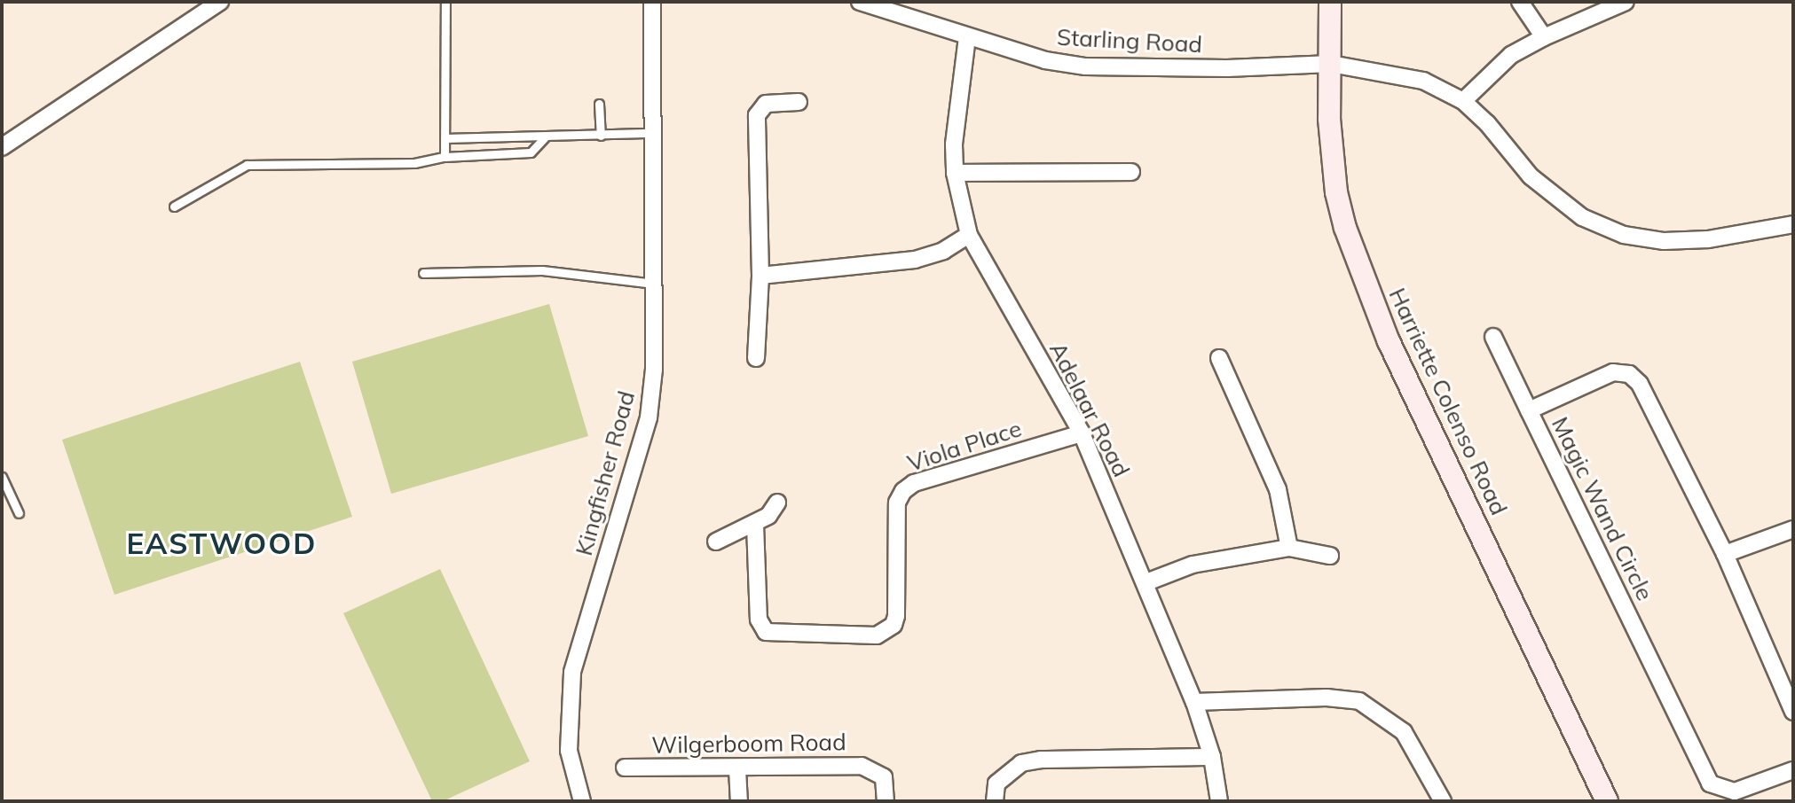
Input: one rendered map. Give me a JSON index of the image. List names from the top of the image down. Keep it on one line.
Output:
{"streets":{"street":["Starling Road","Harriette Colenso Road","Adelaar Road","Viola Place","Kingfisher Road","Magic Wand Circle","Wilgerboom Road"]},"crossings":[["Starling Road","Harriette Colenso Road"],["Starling Road","Adelaar Road"],["Adelaar Road","Viola Place"]],"districts":["EASTWOOD"]}
